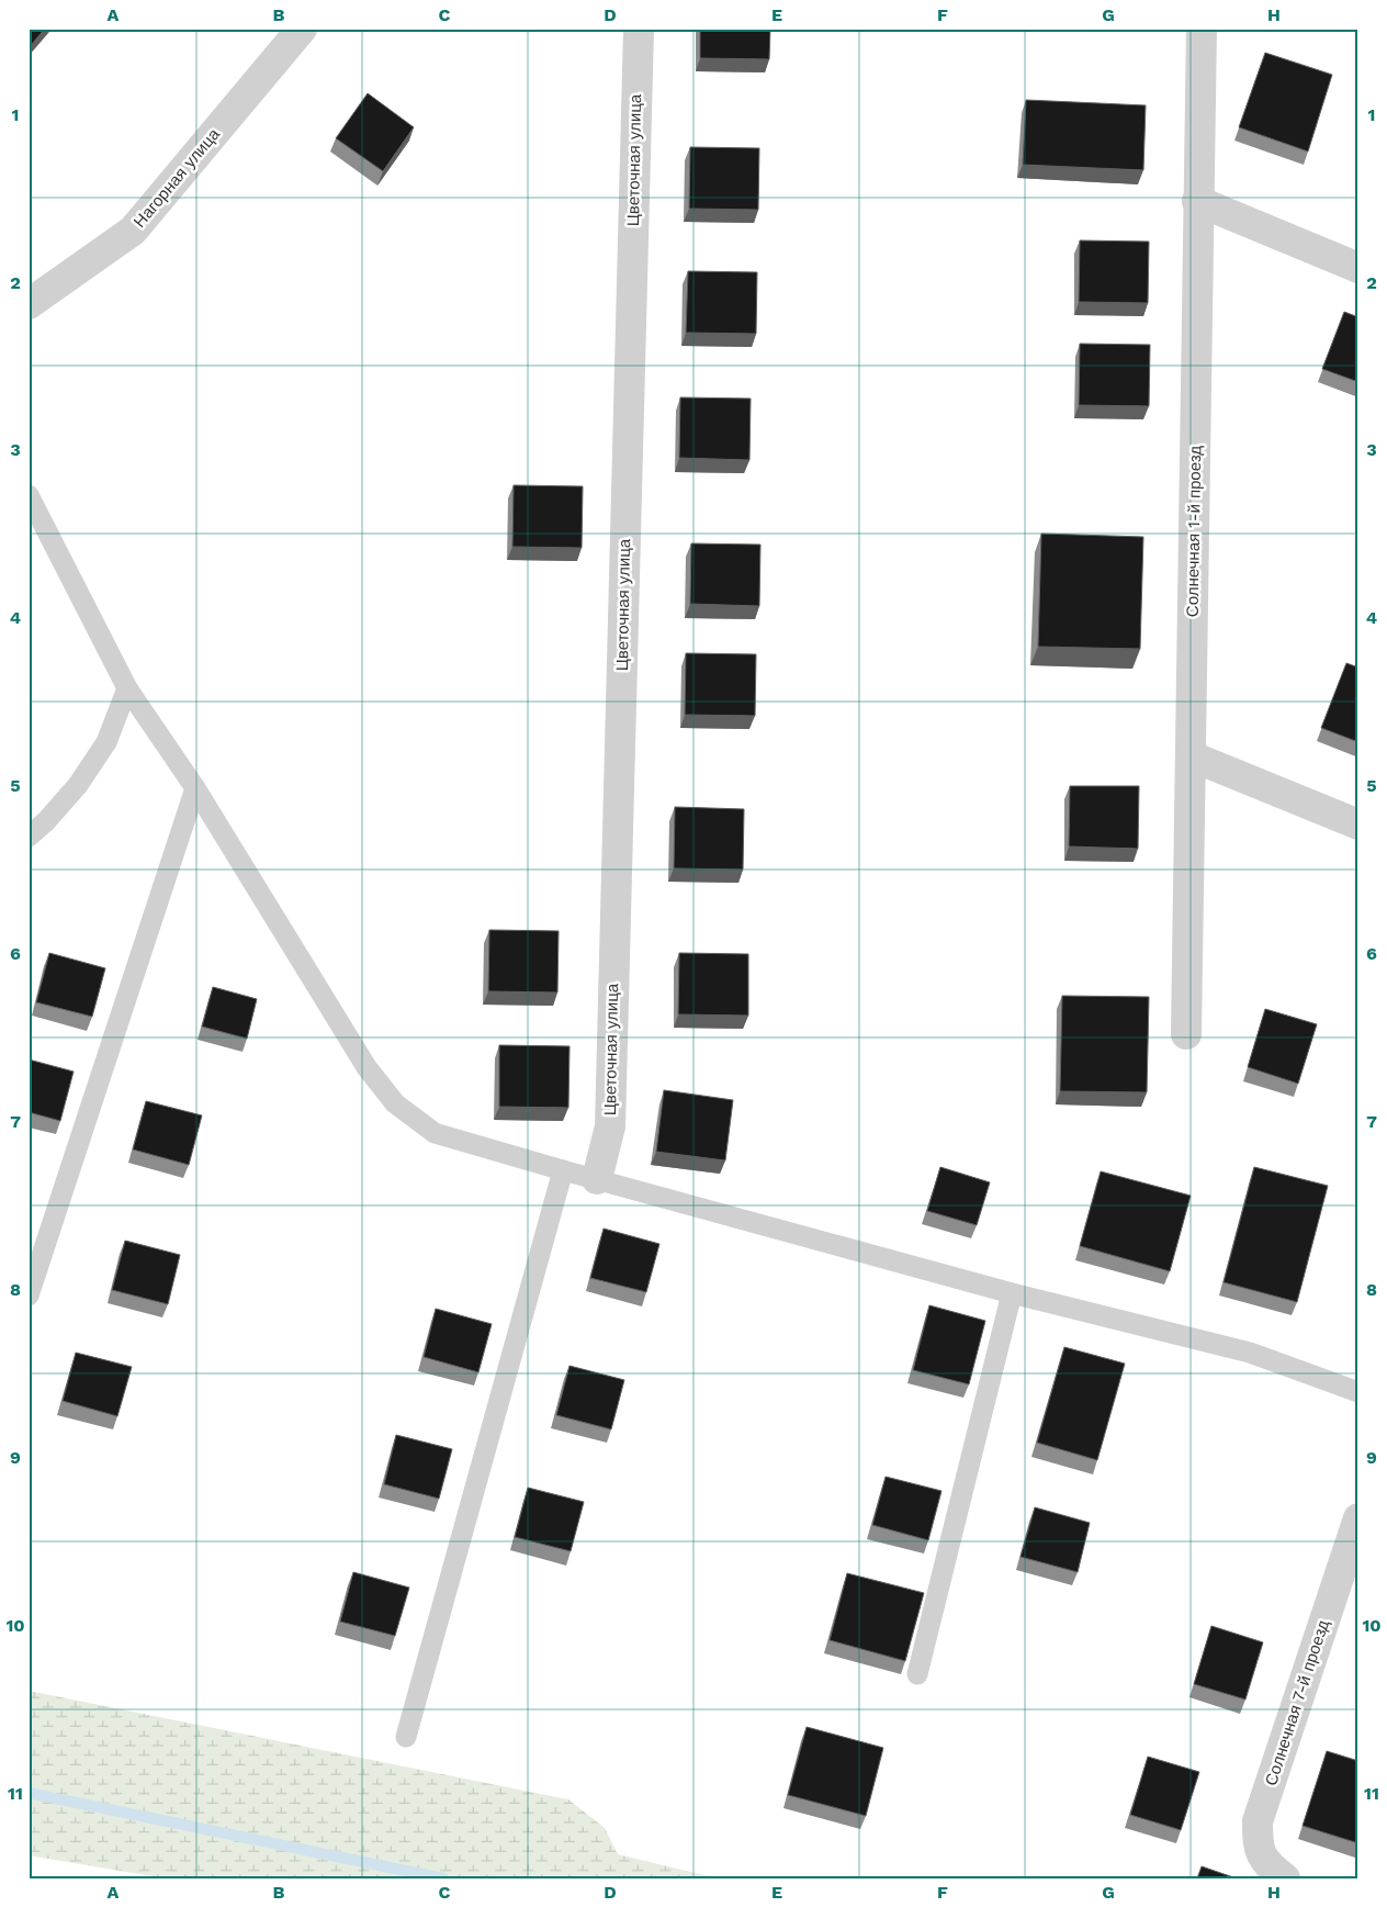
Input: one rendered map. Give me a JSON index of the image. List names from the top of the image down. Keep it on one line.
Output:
{"streets":{"street":["Цветочная улица","Нагорная улица","Солнечная 1-й проезд","Солнечная 7-й проезд"]},"grid":{"columns":["A","B","C","D","E","F","G","H"],"rows":["1","2","3","4","5","6","7","8","9","10","11"]}}
